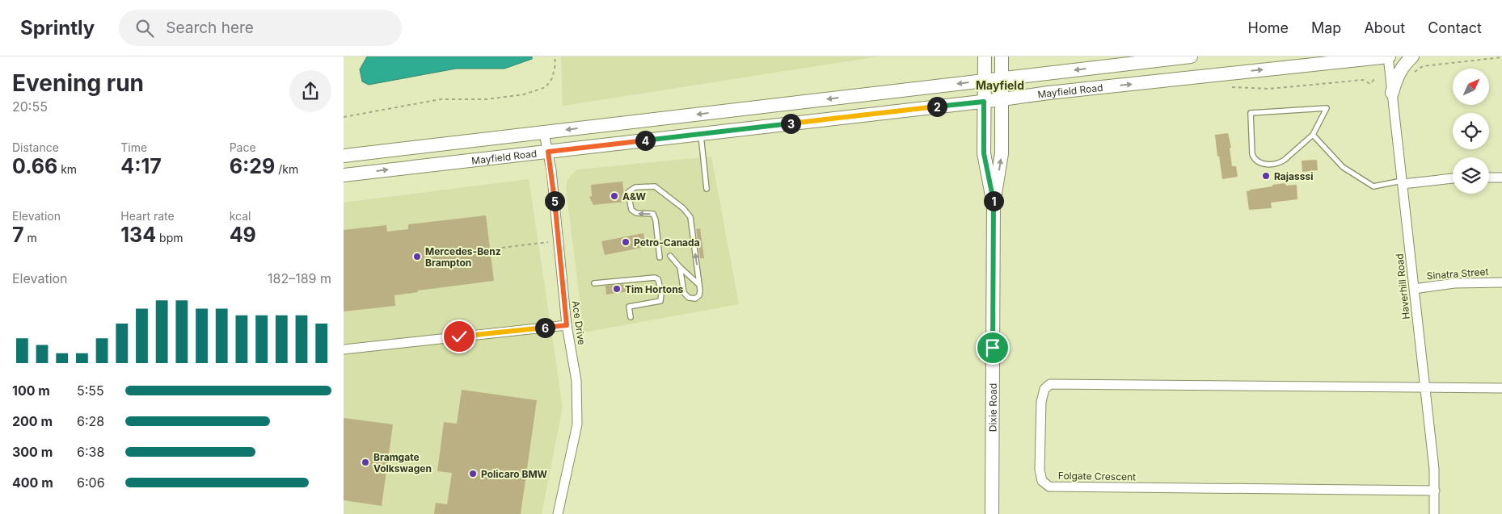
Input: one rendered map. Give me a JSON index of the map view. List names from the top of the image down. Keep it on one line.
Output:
{"streets":{"main road":["Mayfield Road","Dixie Road"],"street":["Sinatra Street","Haverhill Road","Ace Drive","Folgate Crescent"]},"crossings":[["Mayfield Road","Haverhill Road"],["Mayfield Road","Ace Drive"],["Mayfield Road","Dixie Road"],["Sinatra Street","Haverhill Road"],["Haverhill Road","Folgate Crescent"]],"districts":["Mayfield"],"places":["Rajasssi","A&W","Petro-Canada","Mercedes-Benz Brampton","Tim Hortons","Bramgate Volkswagen","Policaro BMW"],"north":"top right","page":{"header":"Sprintly","search":"Search here","nav":["Home","Map","About","Contact"],"heading":["Evening run","20:55"],"pins":["2","3","4","1","5","6"],"stats":[["Distance","0.66 km"],["Time","4:17"],["Pace","6:29 /km"],["Elevation","7 m"],["Heart rate","134 bpm"],["kcal","49"]],"chart":["Elevation","182–189 m"],"list":[{"name":"100 m","note":"5:55"},{"name":"200 m","note":"6:28"},{"name":"300 m","note":"6:38"},{"name":"400 m","note":"6:06"}]}}
